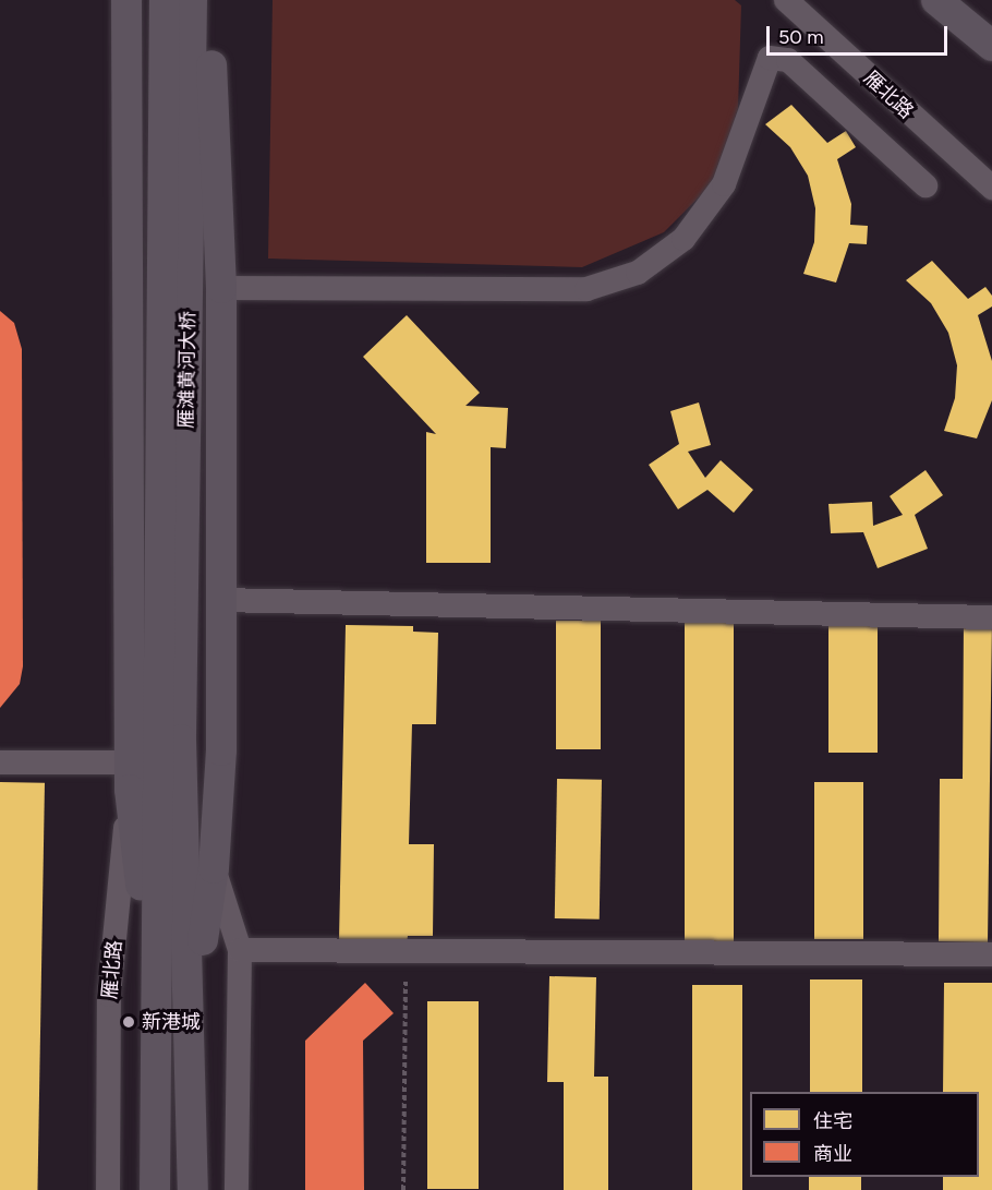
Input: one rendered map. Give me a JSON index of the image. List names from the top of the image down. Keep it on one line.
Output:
{"streets":{"main road":["雁滩黄河大桥"],"street":["雁北路"]},"places":["新港城"],"legend":["住宅","商业"],"scale_bar":"50 m"}
